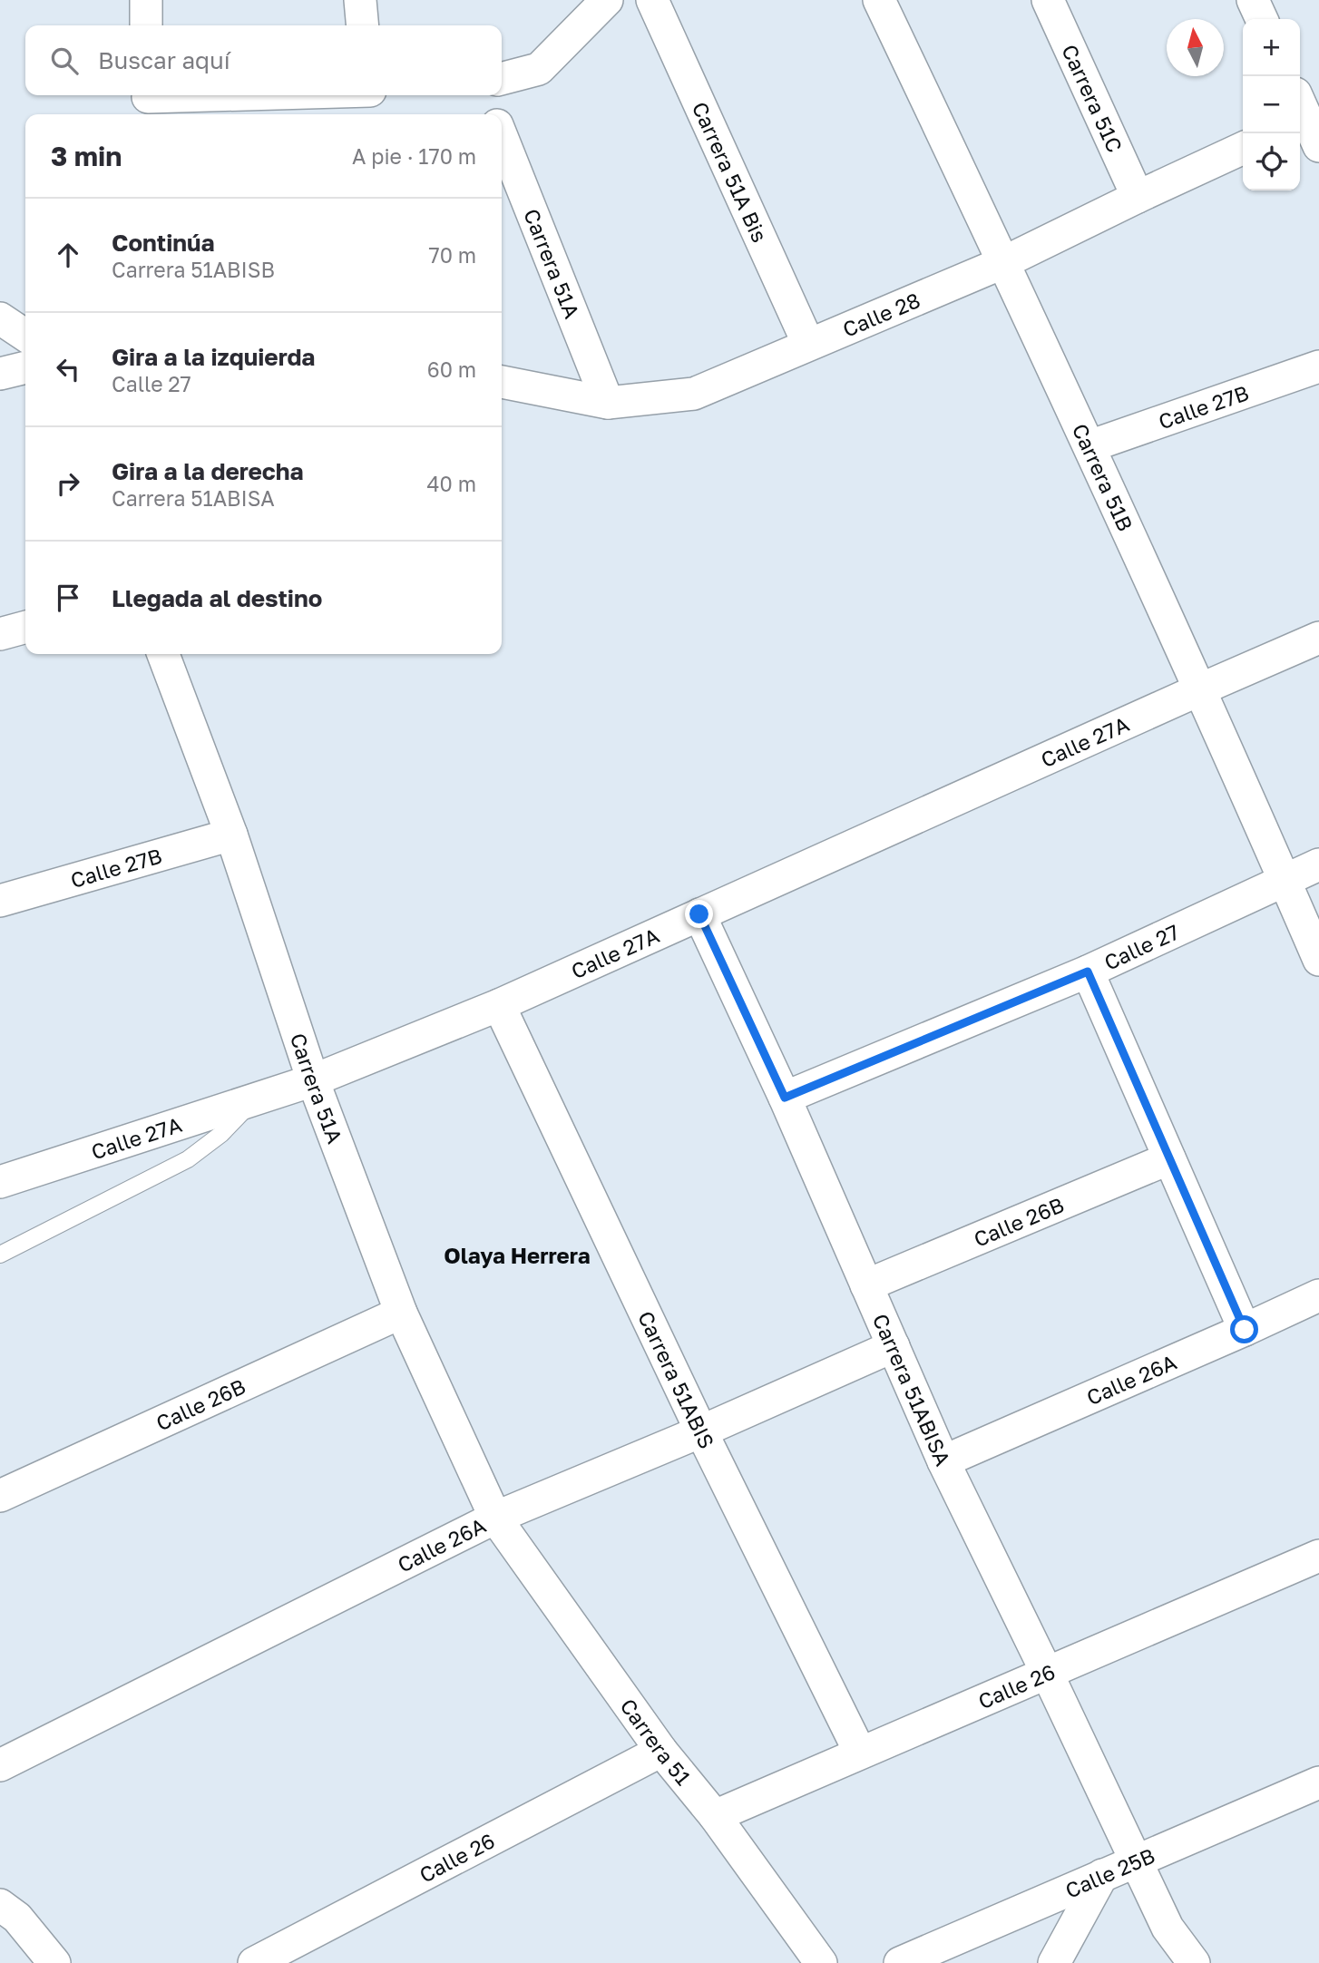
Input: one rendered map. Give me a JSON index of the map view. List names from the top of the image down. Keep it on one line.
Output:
{"streets":{"street":["Carrera 51C","Carrera 51A Bis","Carrera 51A","Calle 28","Calle 27B","Carrera 51B","Calle 27A","Calle 27","Calle 26B","Calle 26A","Carrera 51ABIS","Carrera 51ABISA","Calle 26","Carrera 51","Calle 25B"]},"crossings":[["Carrera 51C","Calle 28"],["Carrera 51A Bis","Calle 28"],["Carrera 51A","Calle 28"],["Carrera 51A","Calle 27B"],["Carrera 51A","Calle 27A"],["Carrera 51A","Calle 26B"],["Carrera 51A","Calle 26A"],["Carrera 51A","Carrera 51"],["Calle 28","Carrera 51B"],["Calle 27B","Carrera 51B"],["Carrera 51B","Calle 27A"],["Carrera 51B","Calle 27"],["Calle 27A","Carrera 51ABIS"],["Calle 27A","Carrera 51ABISA"],["Calle 27","Carrera 51ABISA"],["Calle 26B","Carrera 51ABISA"],["Calle 26A","Carrera 51ABIS"],["Calle 26A","Carrera 51ABISA"],["Calle 26A","Carrera 51"],["Carrera 51ABIS","Calle 26"],["Carrera 51ABISA","Calle 26"],["Carrera 51ABISA","Calle 25B"],["Calle 26","Carrera 51"]],"districts":["Olaya Herrera"],"north":"top","page":{"map_buttons":["+","−"],"search":"Buscar aquí","heading":["3 min","A pie · 170 m"],"list":[["Continúa","Carrera 51ABISB","70 m"],["Gira a la izquierda","Calle 27","60 m"],["Gira a la derecha","Carrera 51ABISA","40 m"],"Llegada al destino"]}}
